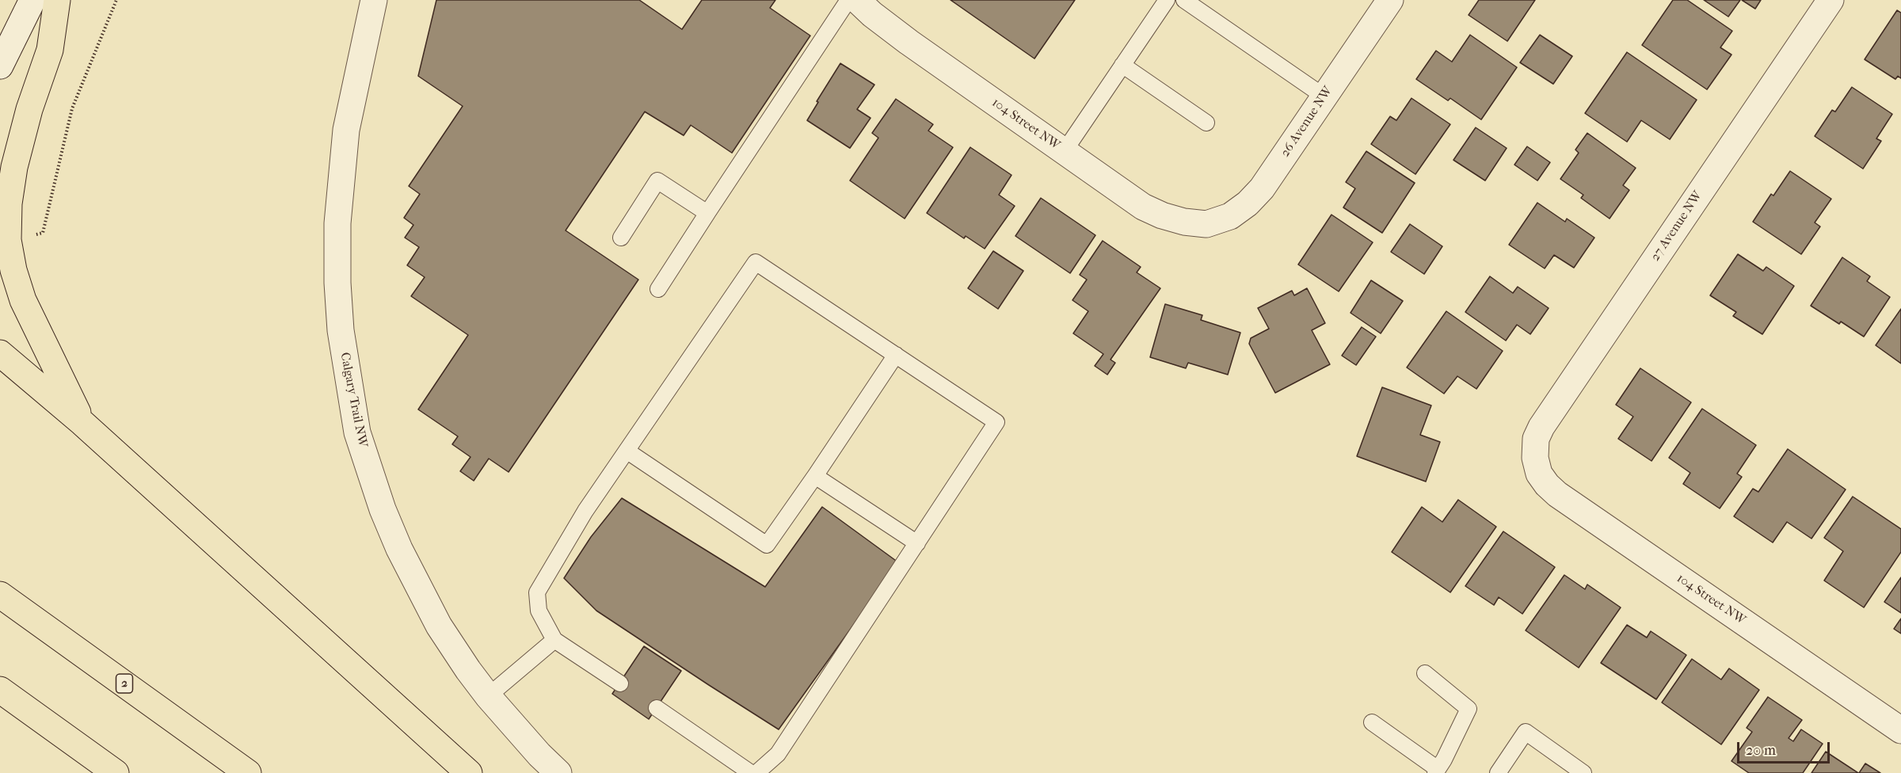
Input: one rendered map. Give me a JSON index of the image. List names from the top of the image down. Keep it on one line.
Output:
{"streets":{"highway":["2"],"street":["26 Avenue NW","104 Street NW","27 Avenue NW","Calgary Trail NW"]},"crossings":[["26 Avenue NW","104 Street NW"],["104 Street NW","27 Avenue NW"]],"scale_bar":"20 m"}
